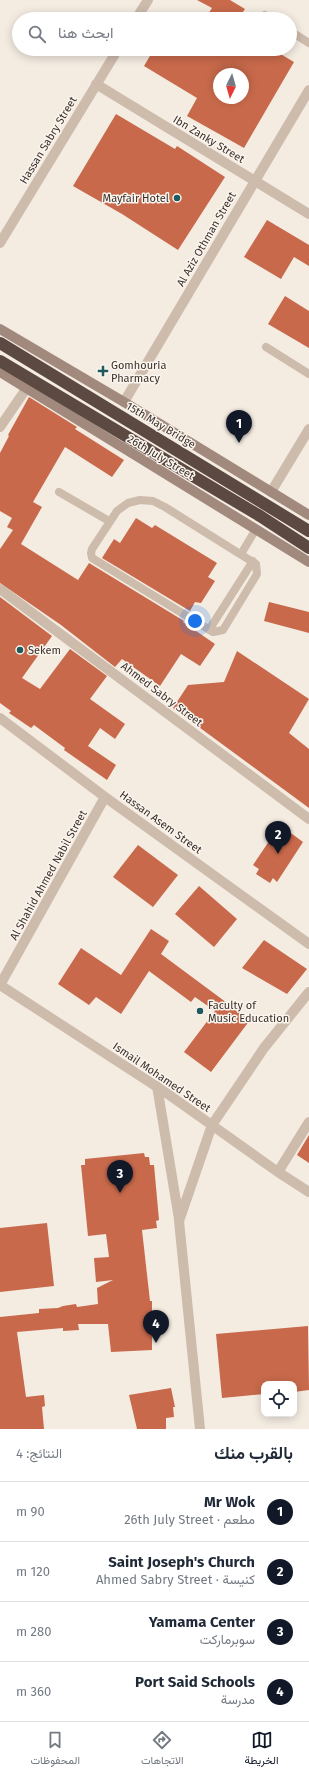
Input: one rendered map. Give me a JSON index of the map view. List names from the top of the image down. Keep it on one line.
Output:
{"streets":{"highway":["15th May Bridge"],"street":["Ibn Zanky Street","Hassan Sabry Street","Al Aziz Othman Street","26th July Street","Ahmed Sabry Street","Hassan Asem Street","Al Shahid Ahmed Nabil Street","Ismail Mohamed Street"]},"crossings":[["Ibn Zanky Street","Hassan Sabry Street"],["Ibn Zanky Street","Al Aziz Othman Street"],["Hassan Asem Street","Al Shahid Ahmed Nabil Street"],["Al Shahid Ahmed Nabil Street","Ismail Mohamed Street"]],"places":{"other":["Mayfair Hotel","Sekem","Faculty of Music Education"],"health":["Gomhouria Pharmacy"]},"north":"bottom","page":{"search":"ابحث هنا","pins":["1","2","3","4"],"heading":["بالقرب منك","النتائج: 4"],"list":[{"mark":"1","name":"Mr Wok","note":"مطعم · 26th July Street","value":"90 m"},{"mark":"2","name":"Saint Joseph's Church","note":"كنيسة · Ahmed Sabry Street","value":"120 m"},{"mark":"3","name":"Yamama Center","note":"سوبرماركت","value":"280 m"},{"mark":"4","name":"Port Said Schools","note":"مدرسة","value":"360 m"}],"nav":["الخريطة","الاتجاهات","المحفوظات"]}}
